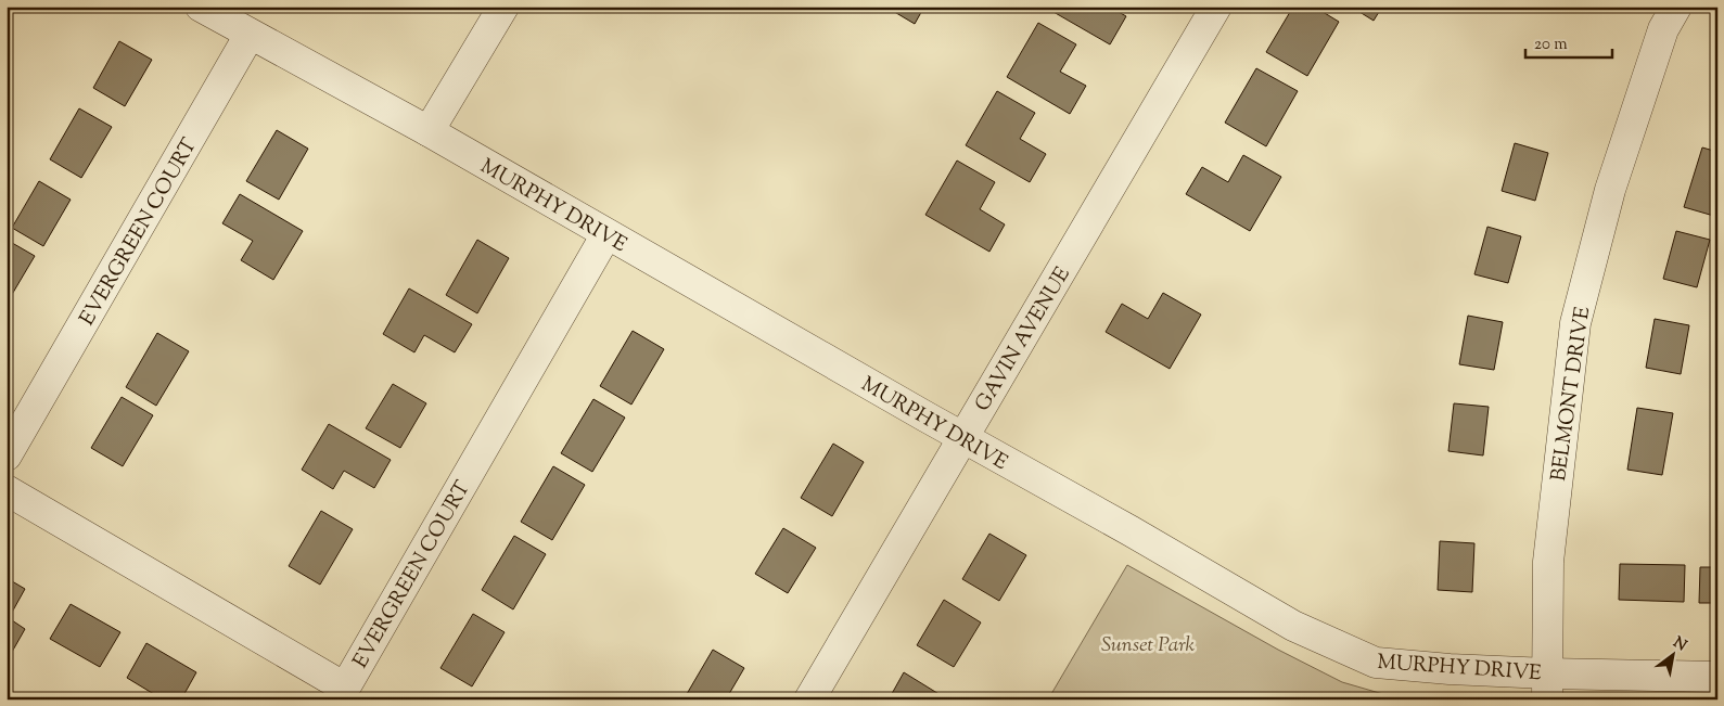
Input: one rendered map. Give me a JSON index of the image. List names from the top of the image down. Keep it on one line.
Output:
{"streets":{"street":["MURPHY DRIVE","EVERGREEN COURT","GAVIN AVENUE","BELMONT DRIVE"]},"crossings":[["MURPHY DRIVE","EVERGREEN COURT"],["MURPHY DRIVE","GAVIN AVENUE"],["MURPHY DRIVE","BELMONT DRIVE"]],"parks":["Sunset Park"],"scale_bar":"20 m","north":"top right"}
